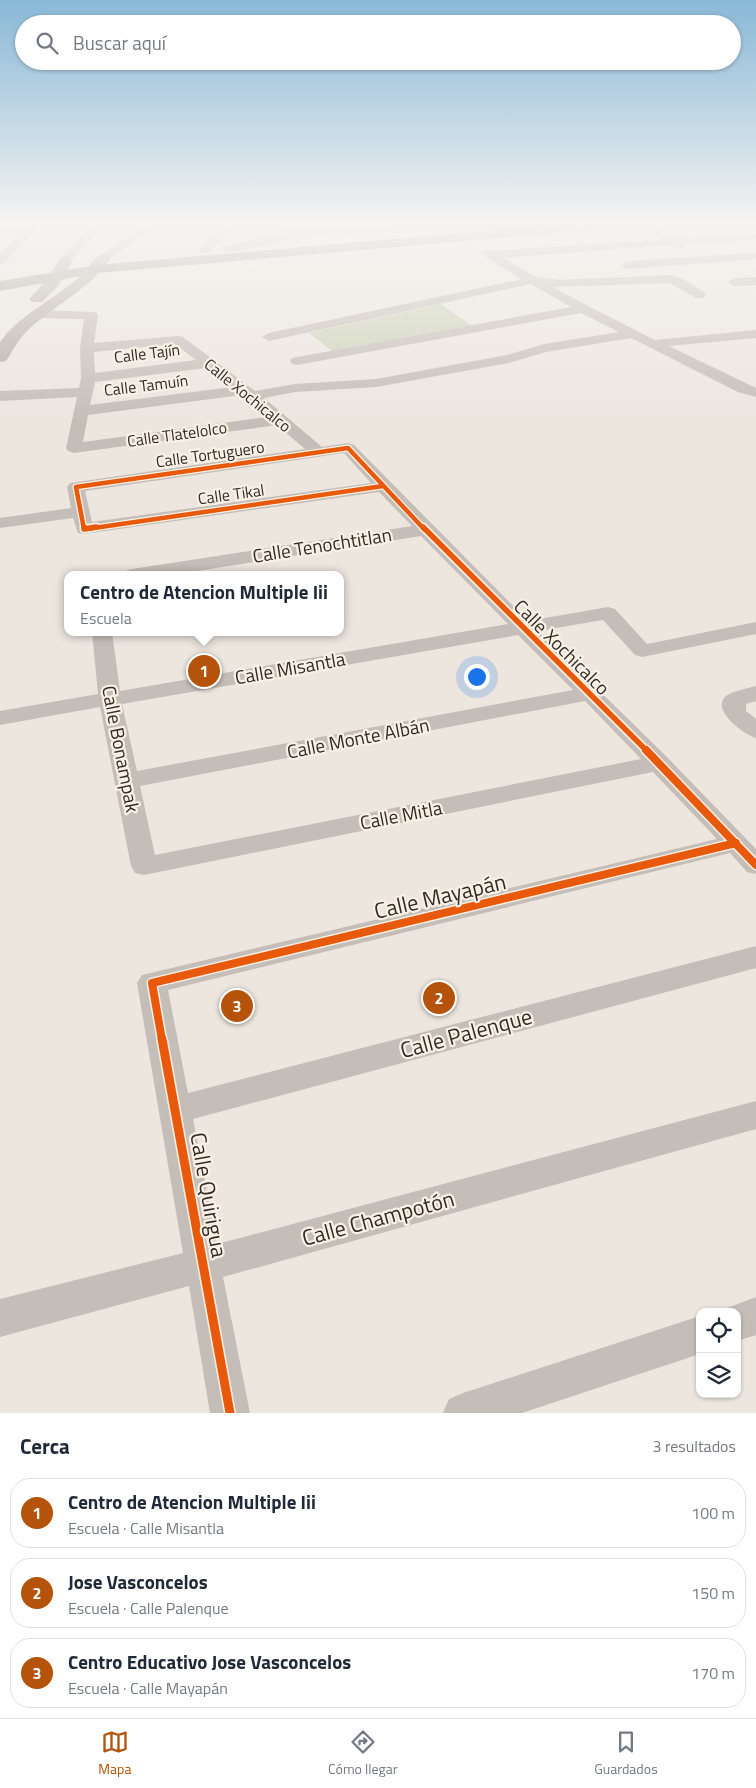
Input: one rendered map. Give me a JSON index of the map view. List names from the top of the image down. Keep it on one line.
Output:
{"streets":{"street":["Calle Tajín","Calle Tamuín","Calle Xochicalco","Calle Tlatelolco","Calle Tortuguero","Calle Tikal","Calle Tenochtitlan","Calle Misantla","Calle Monte Albán","Calle Bonampak","Calle Mitla","Calle Mayapán","Calle Palenque","Calle Quirigua","Calle Champotón"]},"crossings":[["Calle Tajín","Calle Tamuín"],["Calle Tajín","Calle Xochicalco"],["Calle Tajín","Calle Tlatelolco"],["Calle Tamuín","Calle Xochicalco"],["Calle Tamuín","Calle Tlatelolco"],["Calle Xochicalco","Calle Tlatelolco"],["Calle Xochicalco","Calle Tortuguero"],["Calle Xochicalco","Calle Tikal"],["Calle Xochicalco","Calle Tenochtitlan"],["Calle Xochicalco","Calle Misantla"],["Calle Xochicalco","Calle Monte Albán"],["Calle Xochicalco","Calle Mitla"],["Calle Xochicalco","Calle Mayapán"],["Calle Tortuguero","Calle Tikal"],["Calle Misantla","Calle Bonampak"],["Calle Monte Albán","Calle Bonampak"],["Calle Bonampak","Calle Mitla"],["Calle Mayapán","Calle Quirigua"],["Calle Palenque","Calle Quirigua"],["Calle Quirigua","Calle Champotón"]],"page":{"search":"Buscar aquí","popup":["Centro de Atencion Multiple Iii","Escuela"],"pins":["1","2","3"],"heading":["Cerca","3 resultados"],"list":[{"mark":"1","name":"Centro de Atencion Multiple Iii","note":"Escuela · Calle Misantla","value":"100 m"},{"mark":"2","name":"Jose Vasconcelos","note":"Escuela · Calle Palenque","value":"150 m"},{"mark":"3","name":"Centro Educativo Jose Vasconcelos","note":"Escuela · Calle Mayapán","value":"170 m"}],"nav":["Mapa","Cómo llegar","Guardados"]}}
